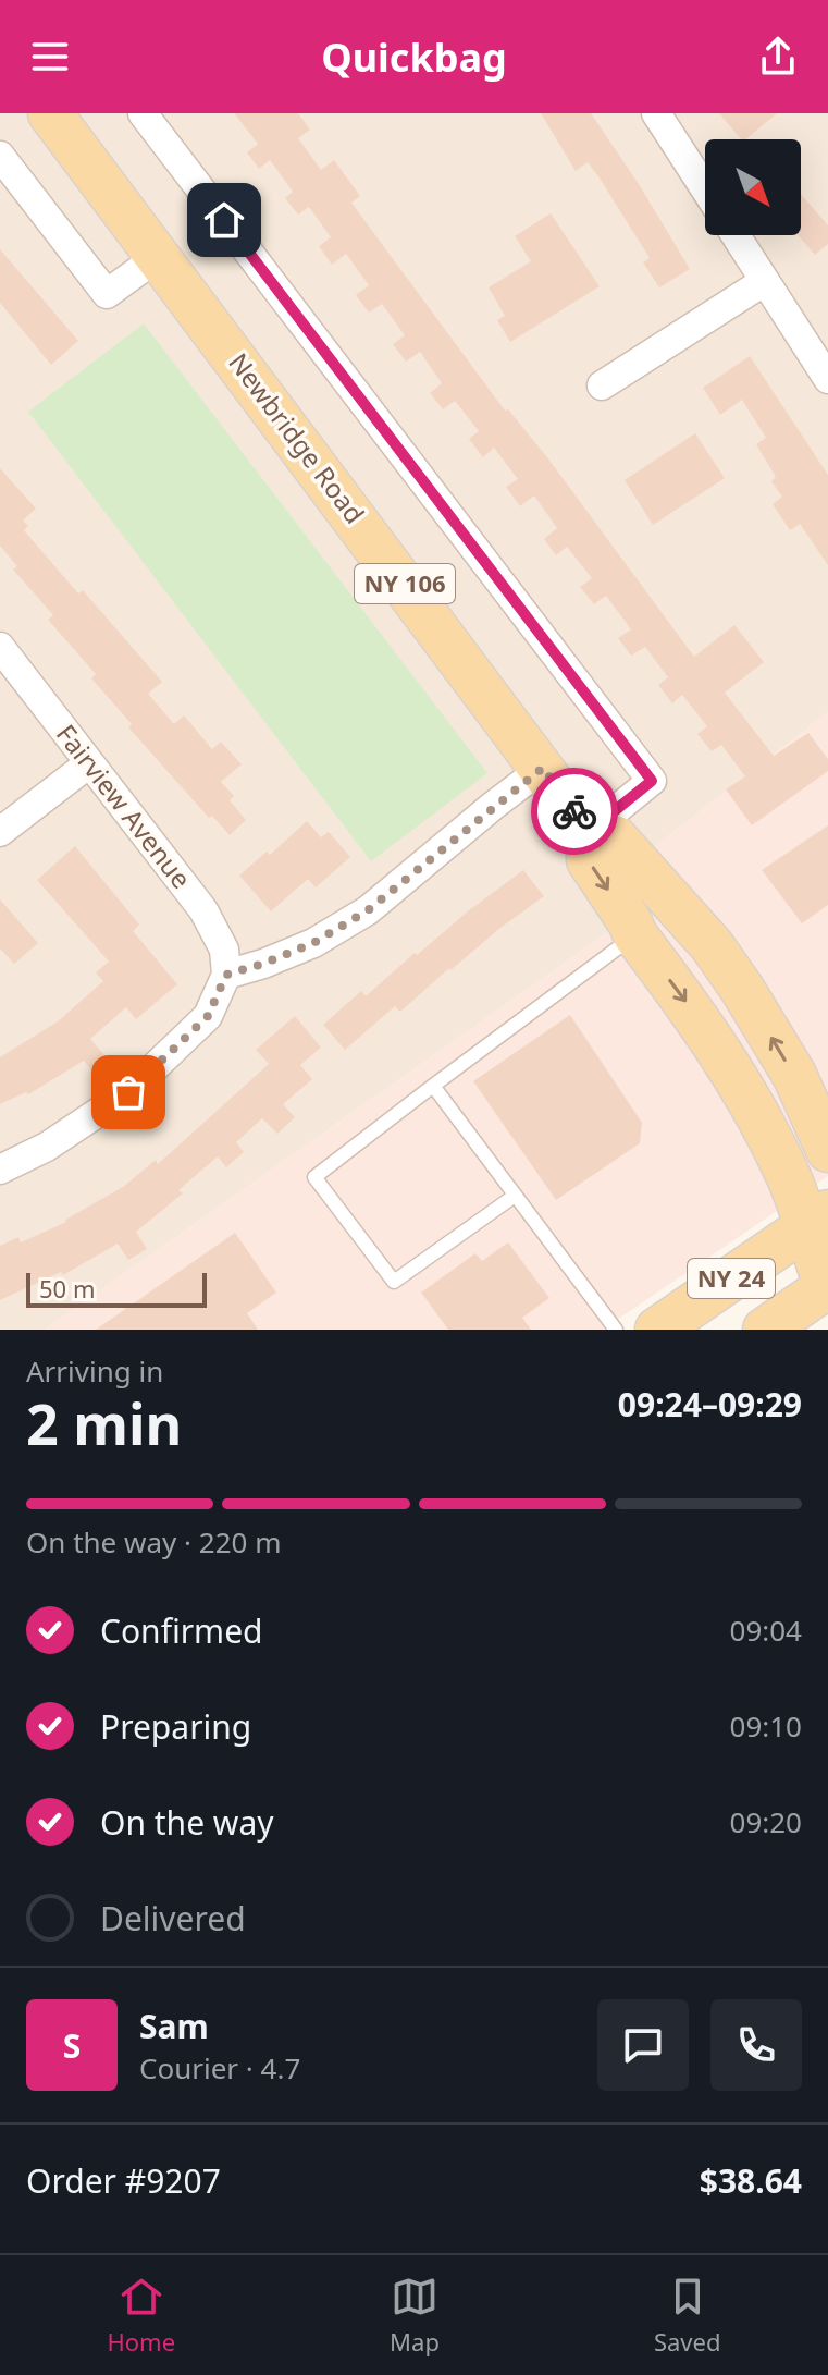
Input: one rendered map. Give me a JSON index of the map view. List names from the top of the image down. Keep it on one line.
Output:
{"streets":{"main road":["Newbridge Road","NY 106","NY 24"],"street":["Fairview Avenue"]},"crossings":[["Newbridge Road","NY 24"]],"scale_bar":"50 m","north":"bottom right","page":{"header":"Quickbag","scale":"50 m","heading":["2 min","Arriving in","09:24–09:29"],"panel":["Sam","Courier · 4.7","Order #9207","$38.64"],"bar":"On the way · 220 m","list":[["Confirmed","09:04"],["Preparing","09:10"],["On the way","09:20"],"Delivered"],"round":"S","tabs":["Home","Map","Saved"]}}
